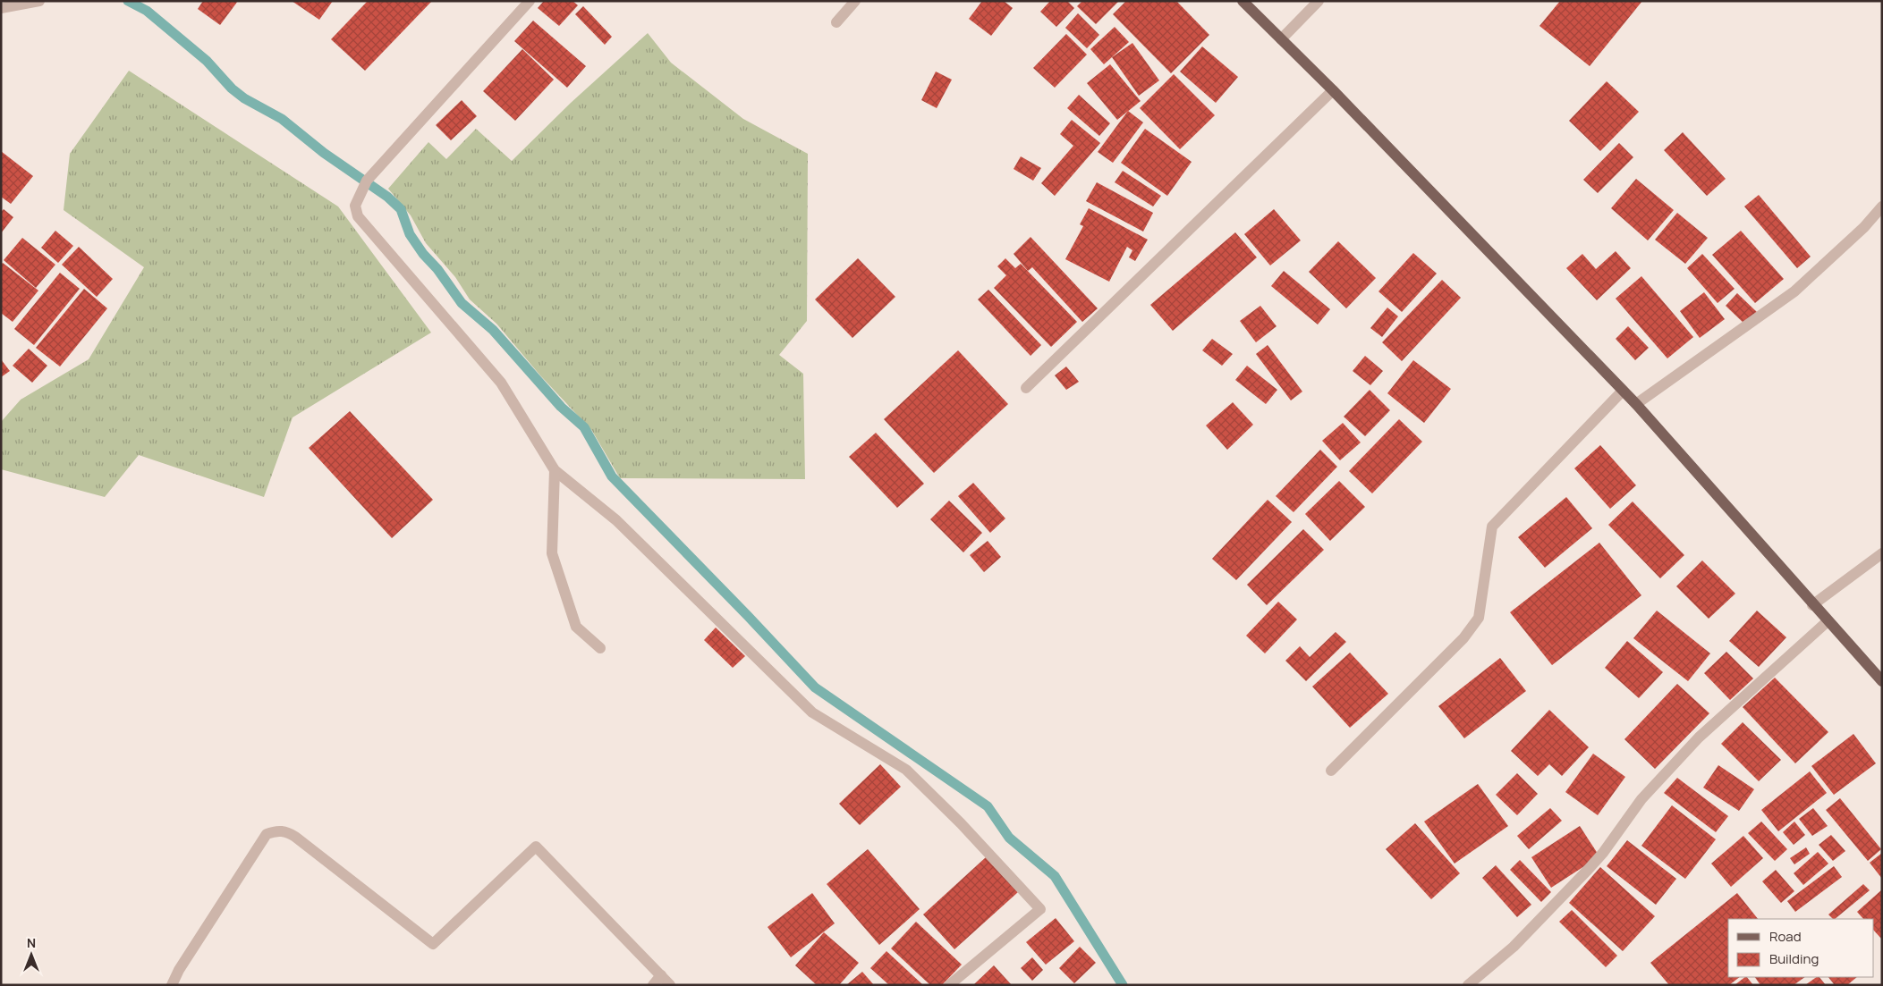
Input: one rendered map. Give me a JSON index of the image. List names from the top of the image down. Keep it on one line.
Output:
{"legend":["Road","Building"],"north":"top"}
